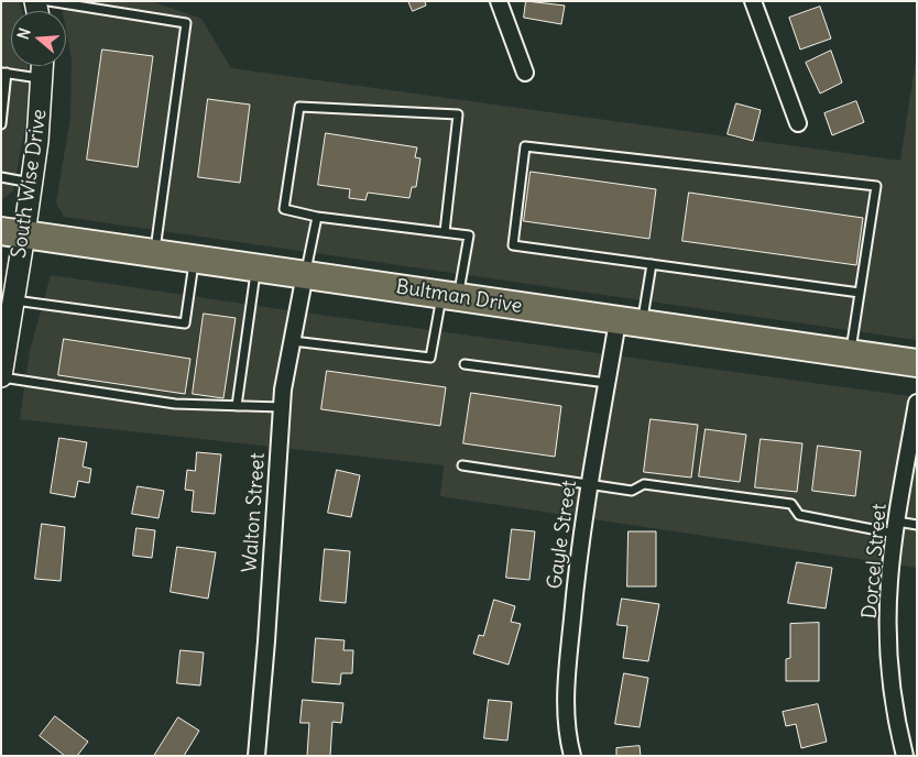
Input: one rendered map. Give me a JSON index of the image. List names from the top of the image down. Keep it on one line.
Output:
{"streets":{"highway":["Bultman Drive"],"main road":["South Wise Drive"],"street":["Walton Street","Gayle Street","Dorcel Street"]},"crossings":[["South Wise Drive","Bultman Drive"],["Bultman Drive","Walton Street"],["Bultman Drive","Gayle Street"]],"north":"left"}
